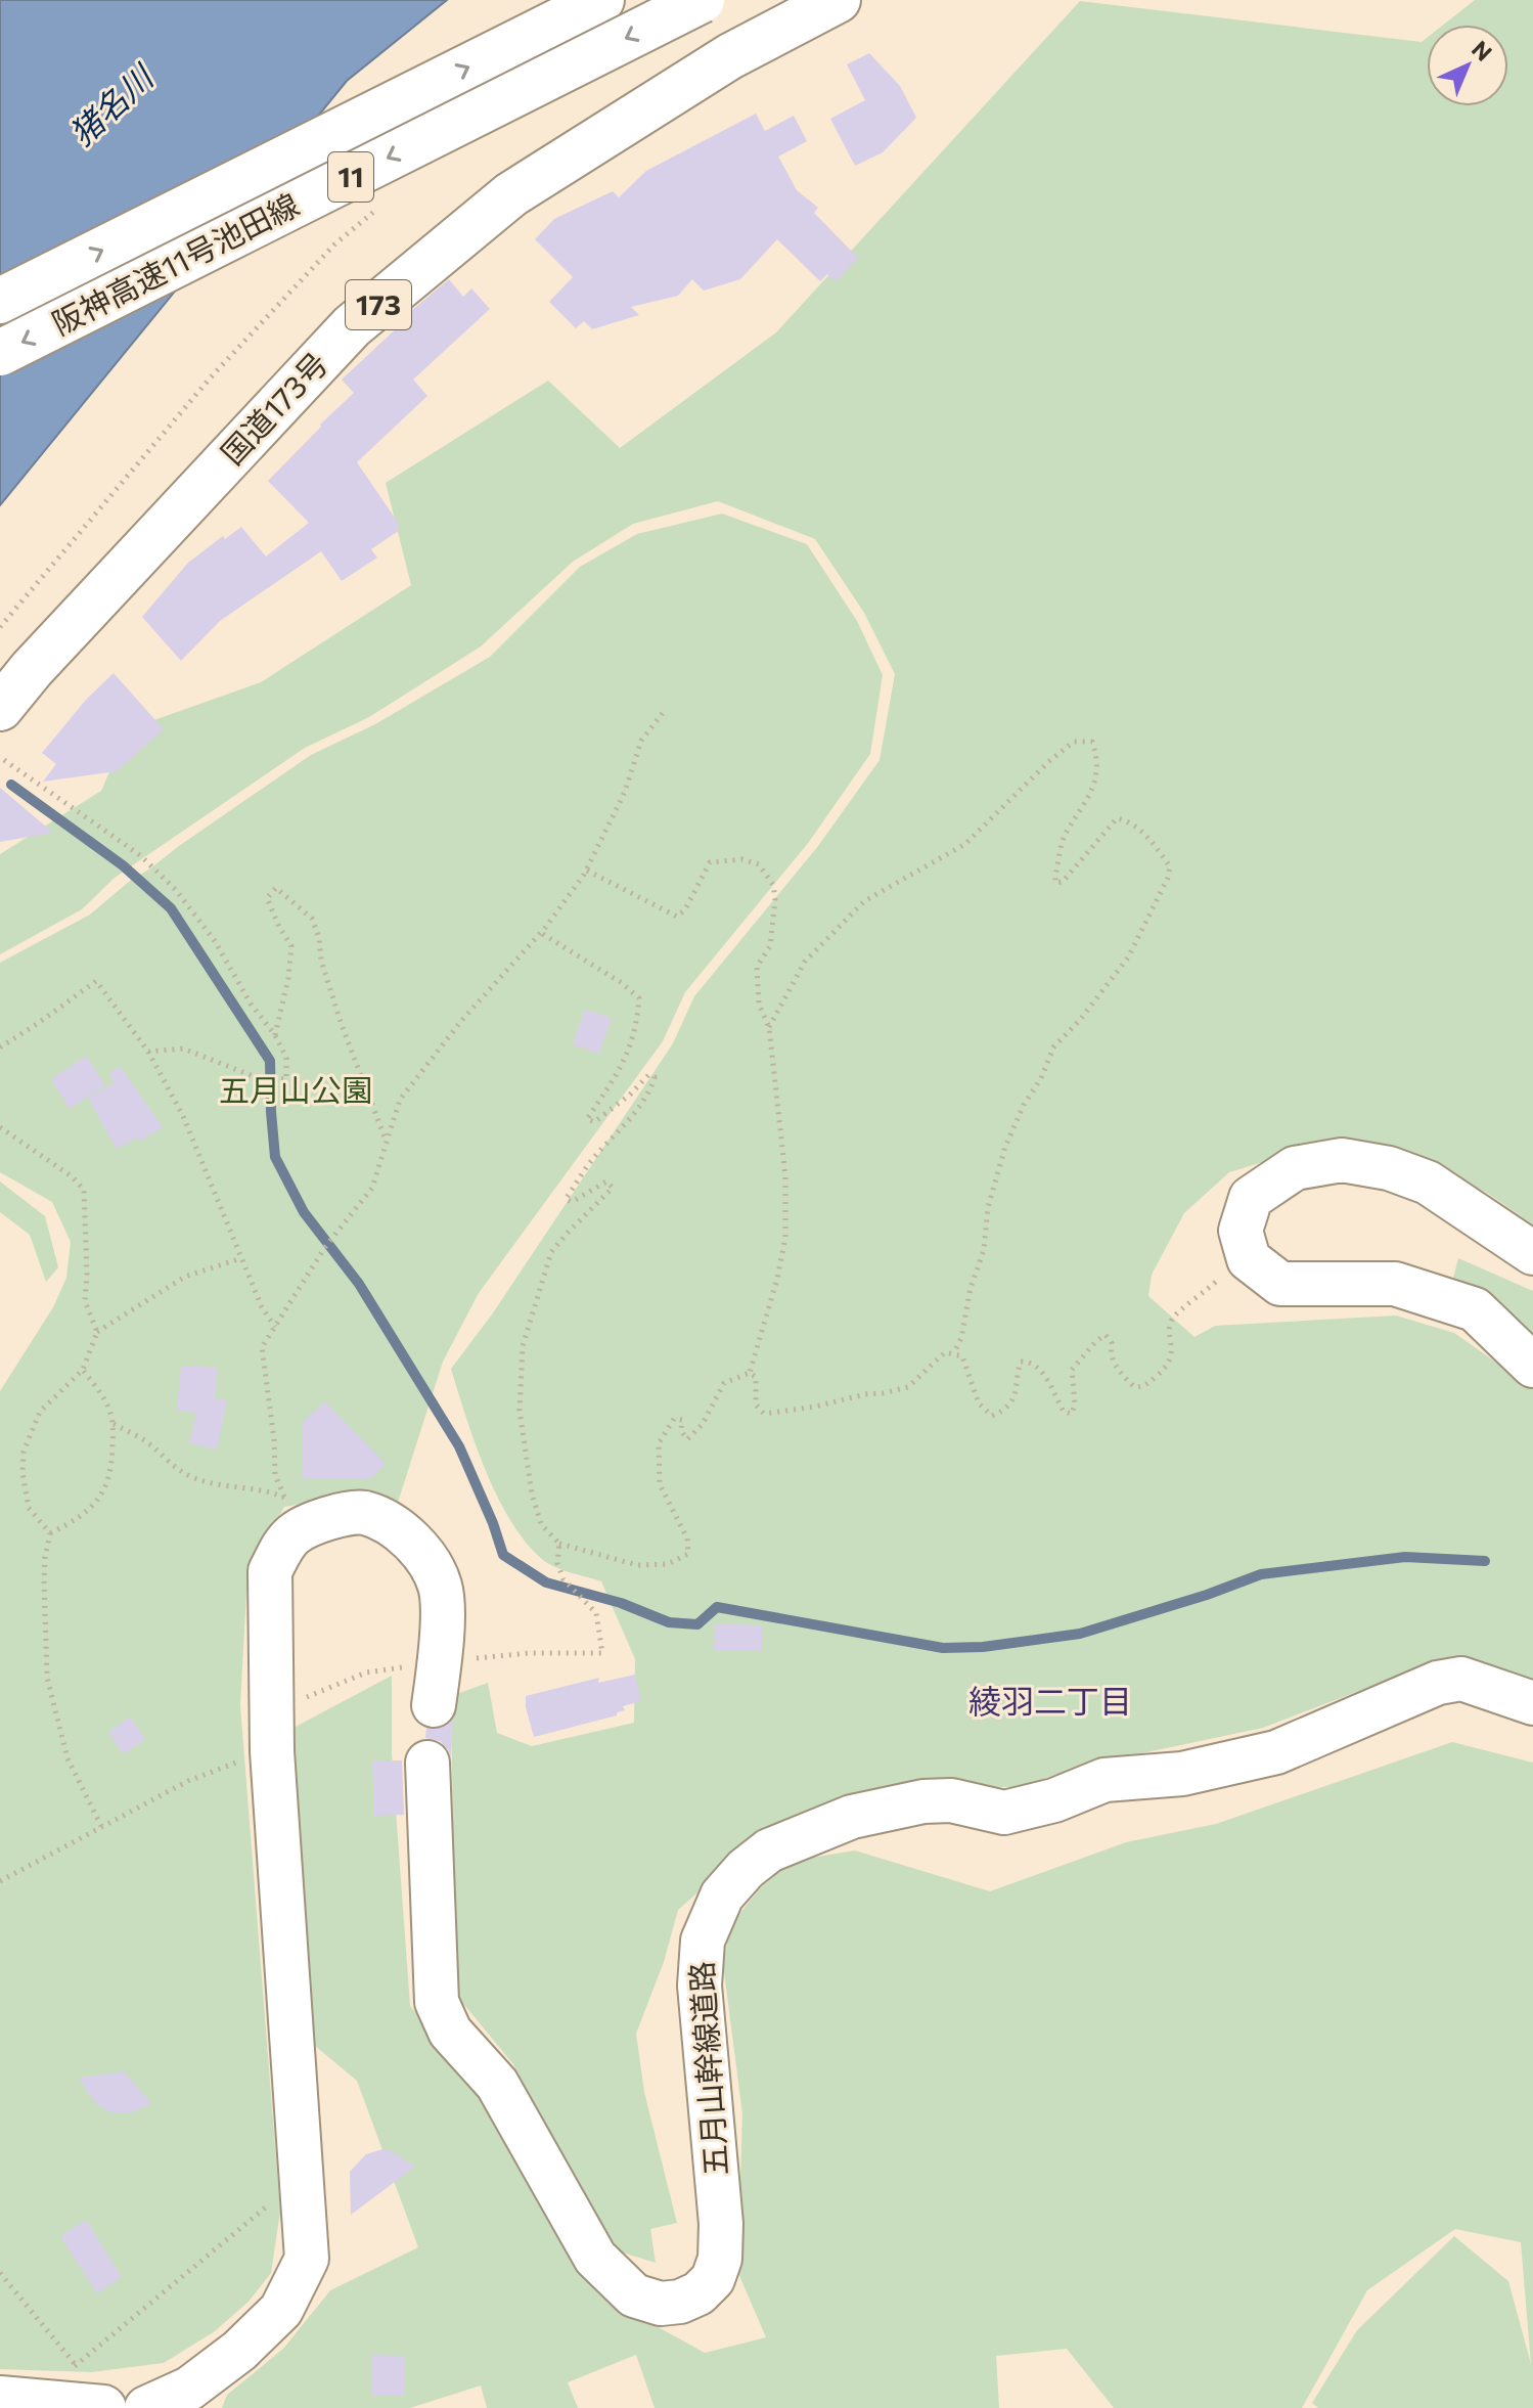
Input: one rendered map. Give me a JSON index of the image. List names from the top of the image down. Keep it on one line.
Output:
{"streets":{"main road":["11","阪神高速11号池田線","173","国道173号"],"street":["五月山幹線道路"]},"districts":["綾羽二丁目"],"water":["猪名川"],"parks":["五月山公園"],"north":"top right"}
